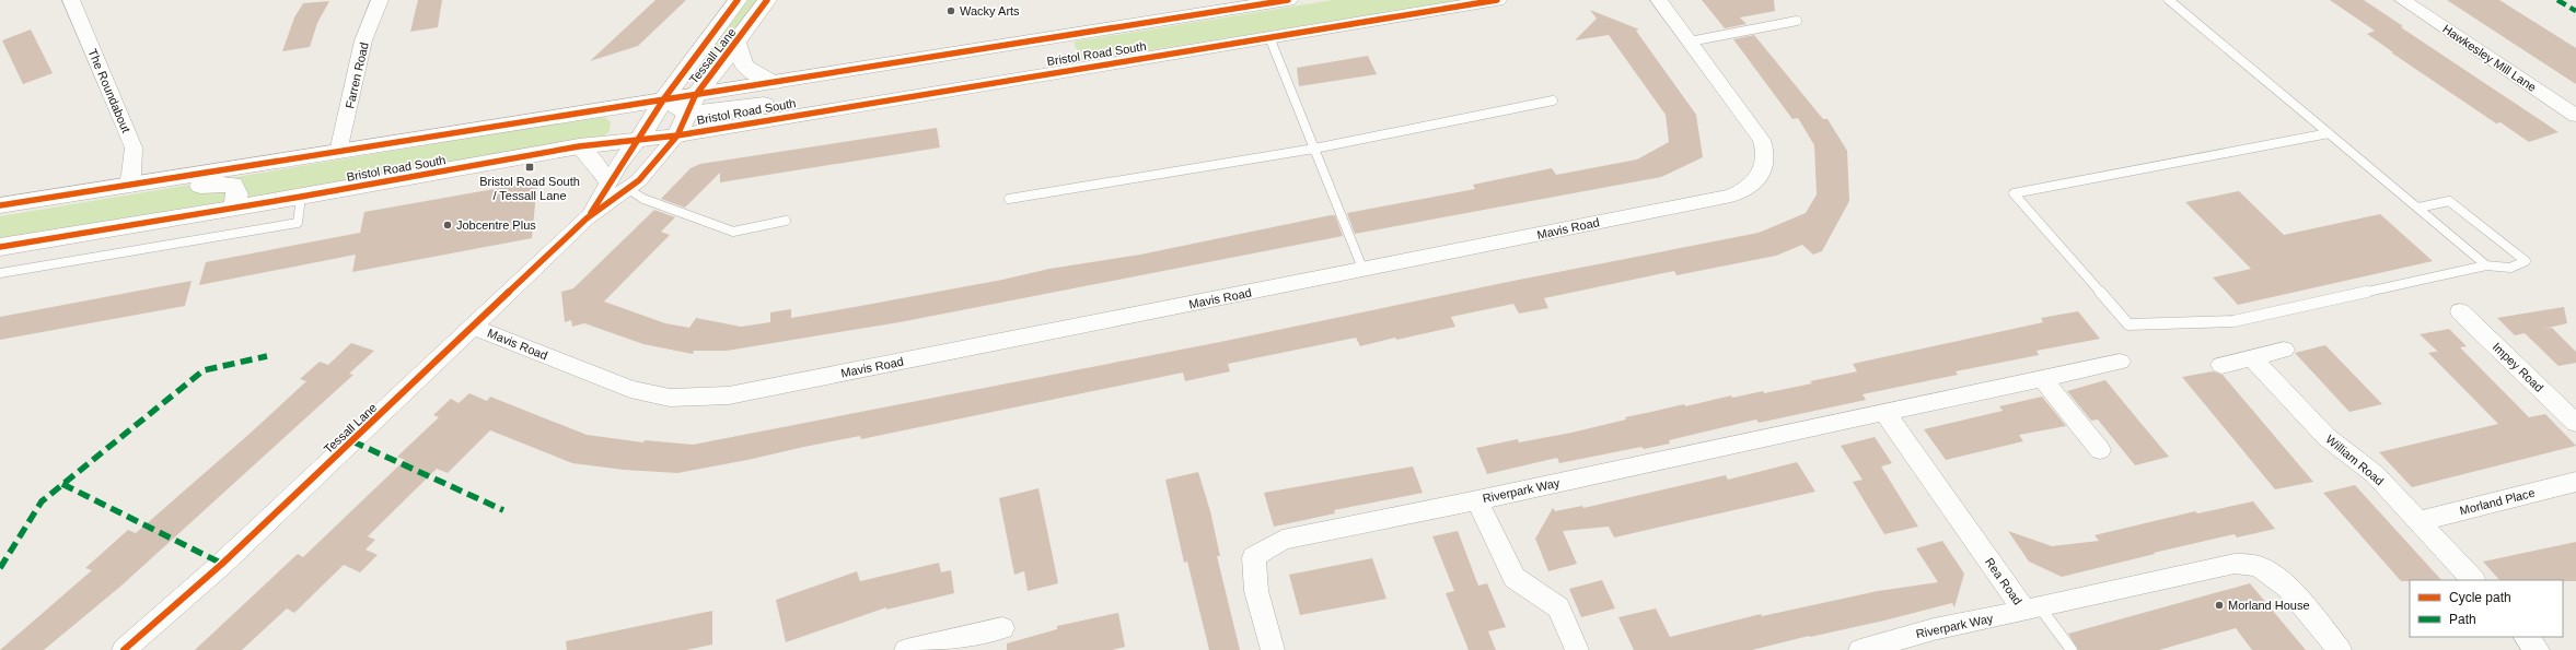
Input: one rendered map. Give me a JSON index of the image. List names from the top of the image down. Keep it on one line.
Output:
{"streets":{"main road":["Bristol Road South","Tessall Lane"],"street":["Hawkesley Mill Lane","Farren Road","The Roundabout","Mavis Road","Impey Road","William Road","Riverpark Way","Morland Place","Rea Road"]},"crossings":[["Bristol Road South","Tessall Lane"],["Tessall Lane","Mavis Road"],["William Road","Morland Place"],["Riverpark Way","Rea Road"]],"places":{"other":["Wacky Arts","Jobcentre Plus","Morland House"],"transit":["Bristol Road South / Tessall Lane"]},"legend":["Cycle path","Path"]}
